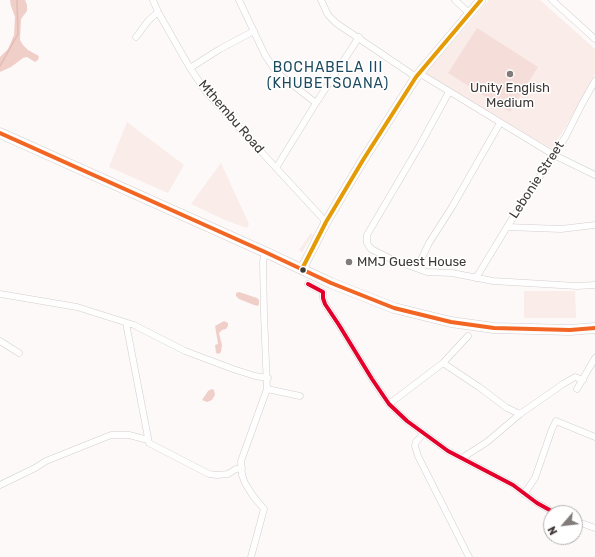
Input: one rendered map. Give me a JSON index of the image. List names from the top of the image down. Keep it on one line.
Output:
{"streets":{"street":["Mthembu Road","Lebonie Street"]},"districts":["BOCHABELA III (KHUBETSOANA)"],"places":["Unity English Medium","MMJ Guest House"],"north":"bottom left"}
